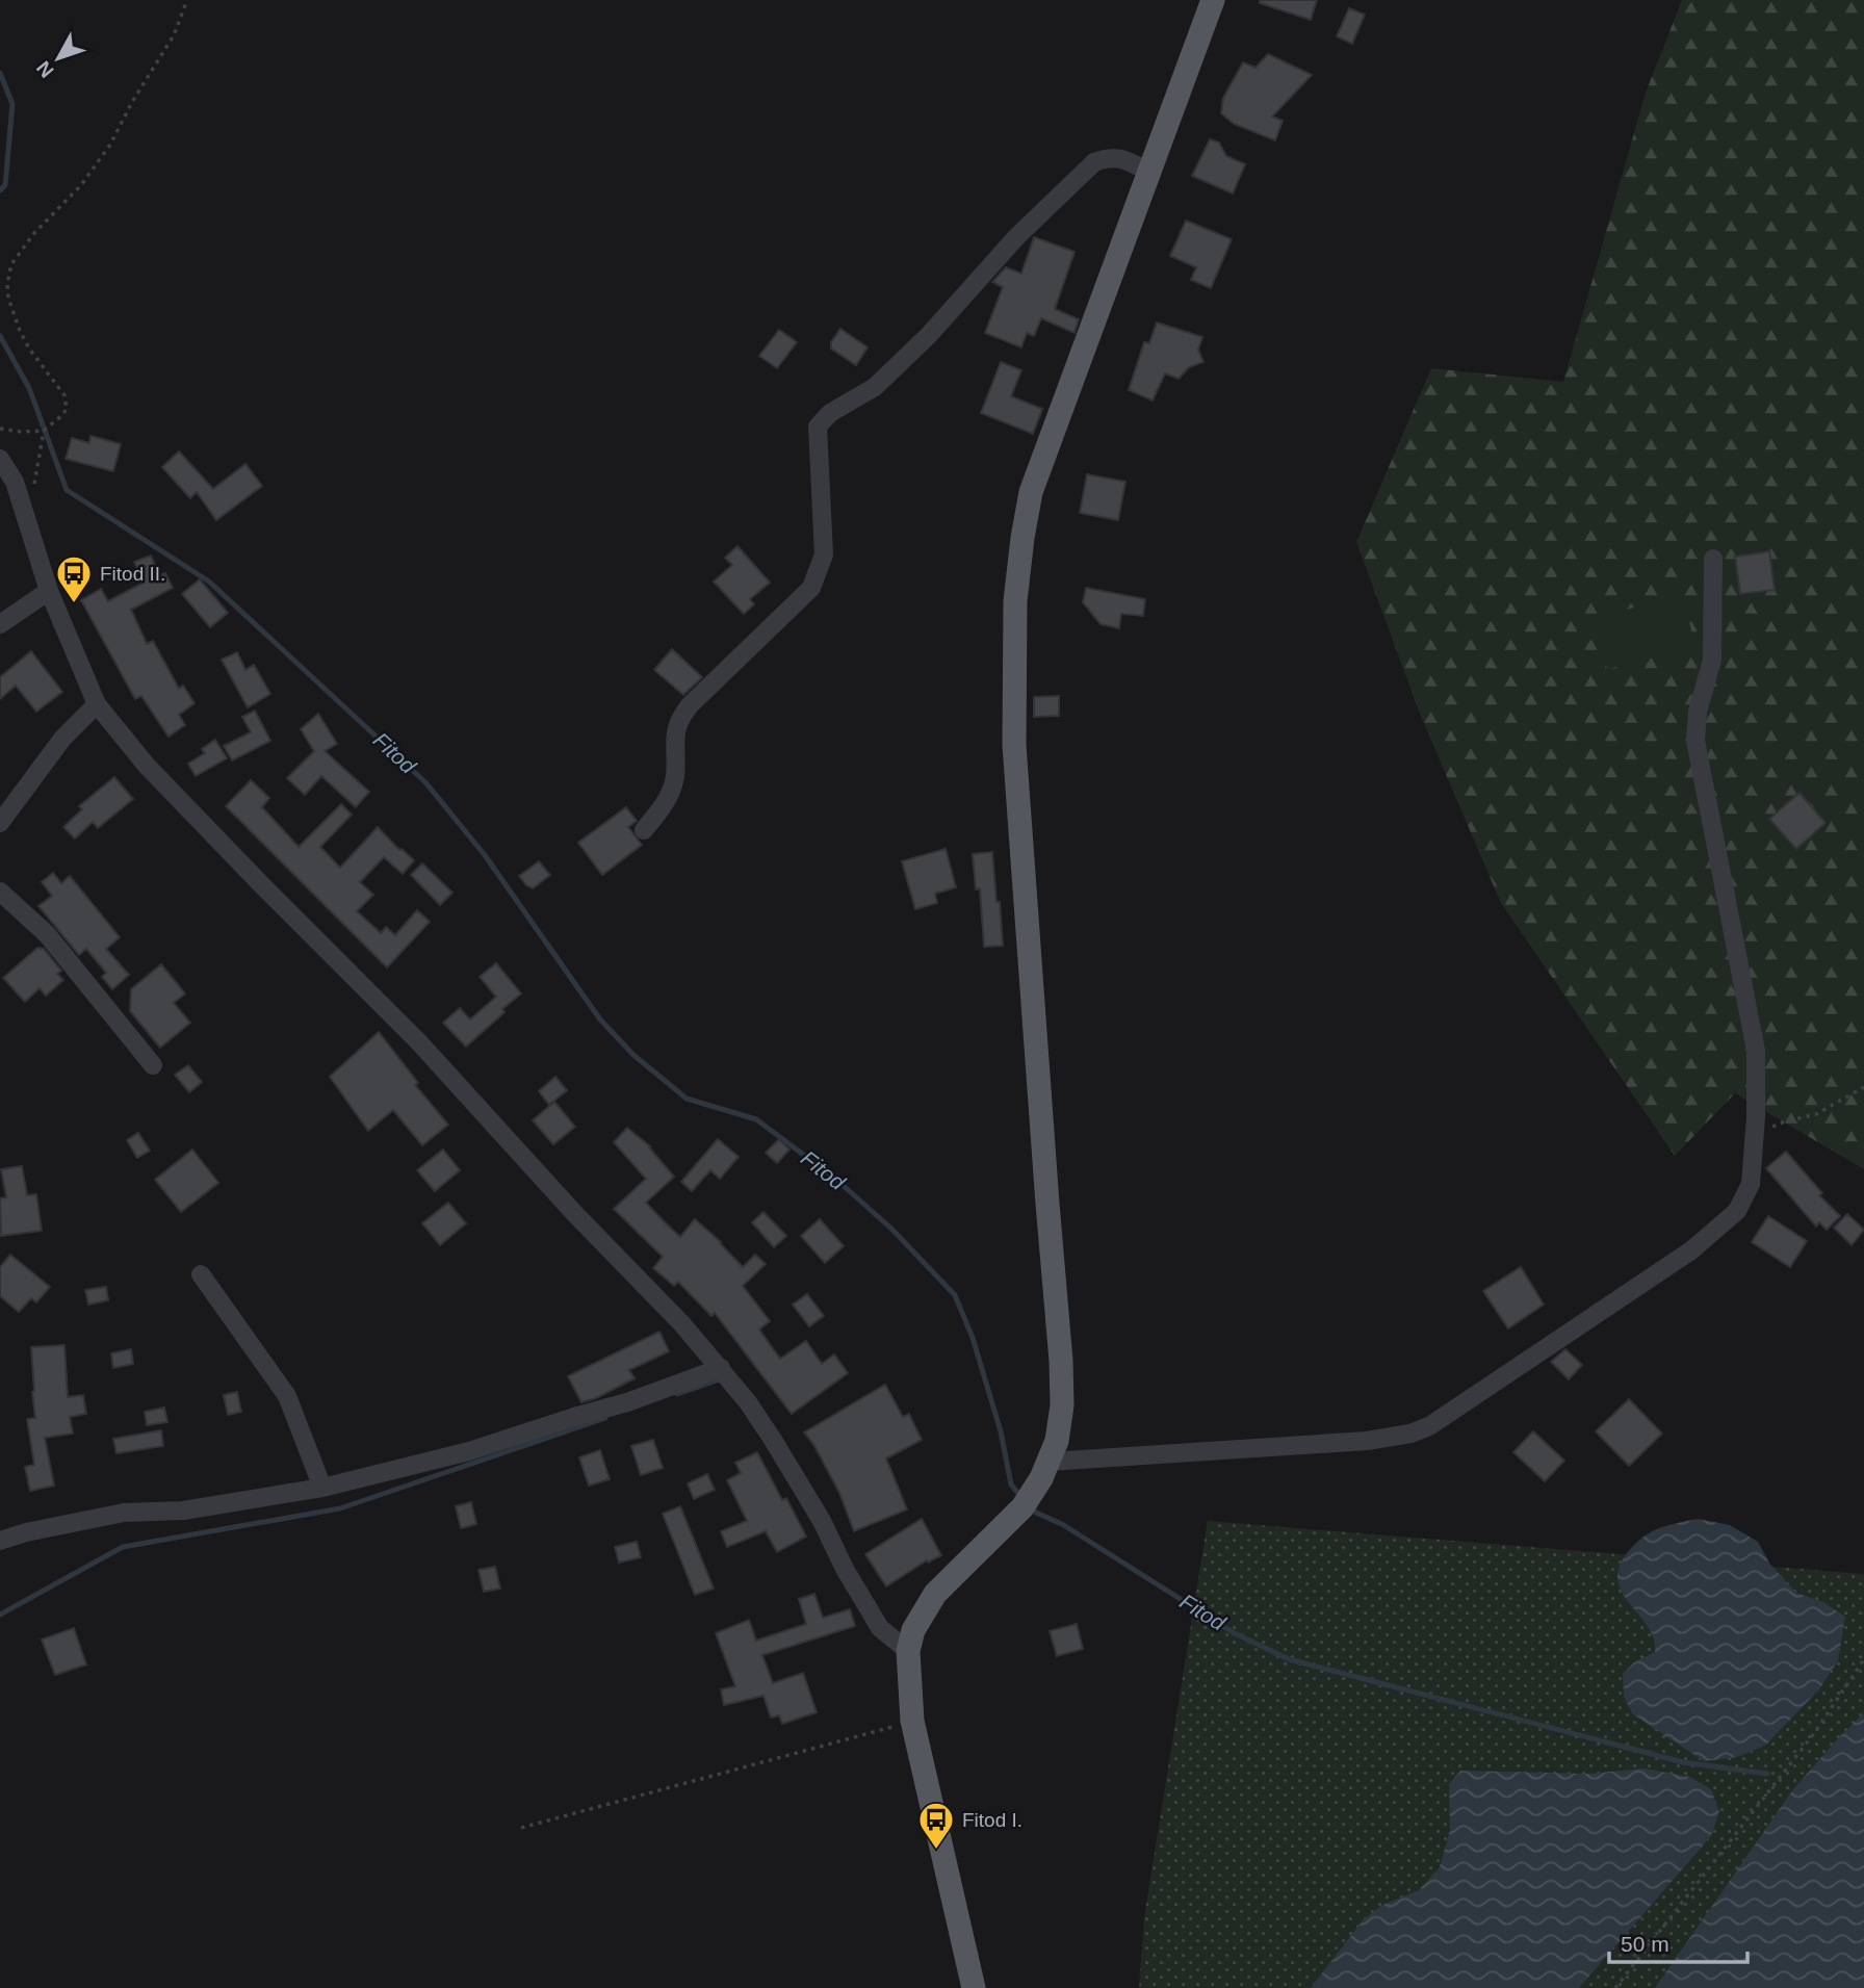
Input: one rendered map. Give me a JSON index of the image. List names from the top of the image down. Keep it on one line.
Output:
{"water":["Fitod"],"places":{"bus stop":["Fitod II.","Fitod I."]},"scale_bar":"50 m","north":"bottom left"}
